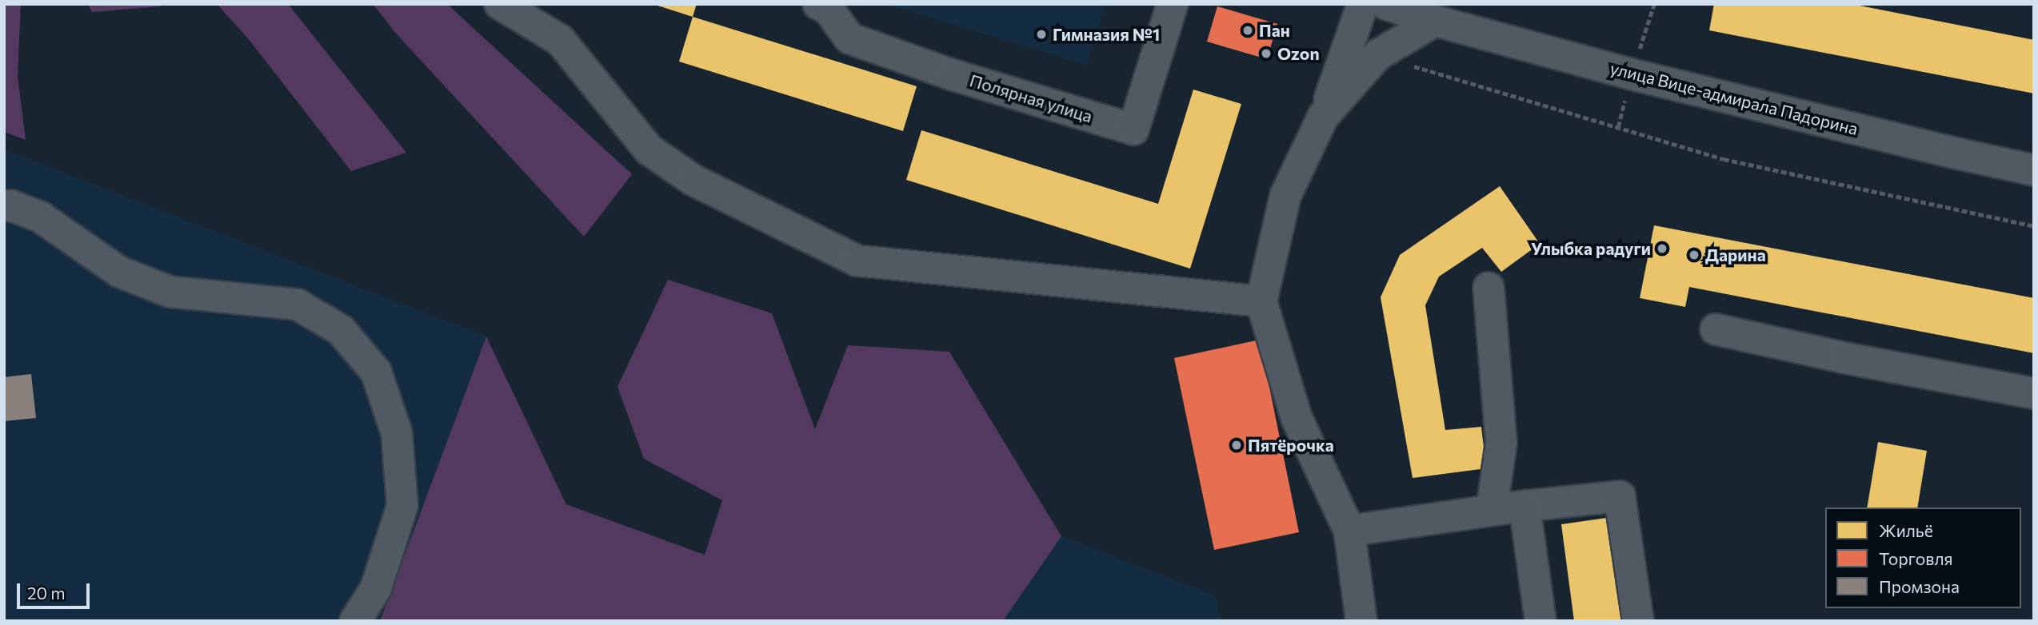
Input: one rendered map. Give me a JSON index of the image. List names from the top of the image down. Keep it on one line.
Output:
{"streets":{"street":["Полярная улица","улица Вице-адмирала Падорина"]},"places":["Пан","Гимназия №1","Ozon","Улыбка радуги","Дарина","Пятёрочка"],"legend":["Жильё","Торговля","Промзона"],"scale_bar":"20 m"}
